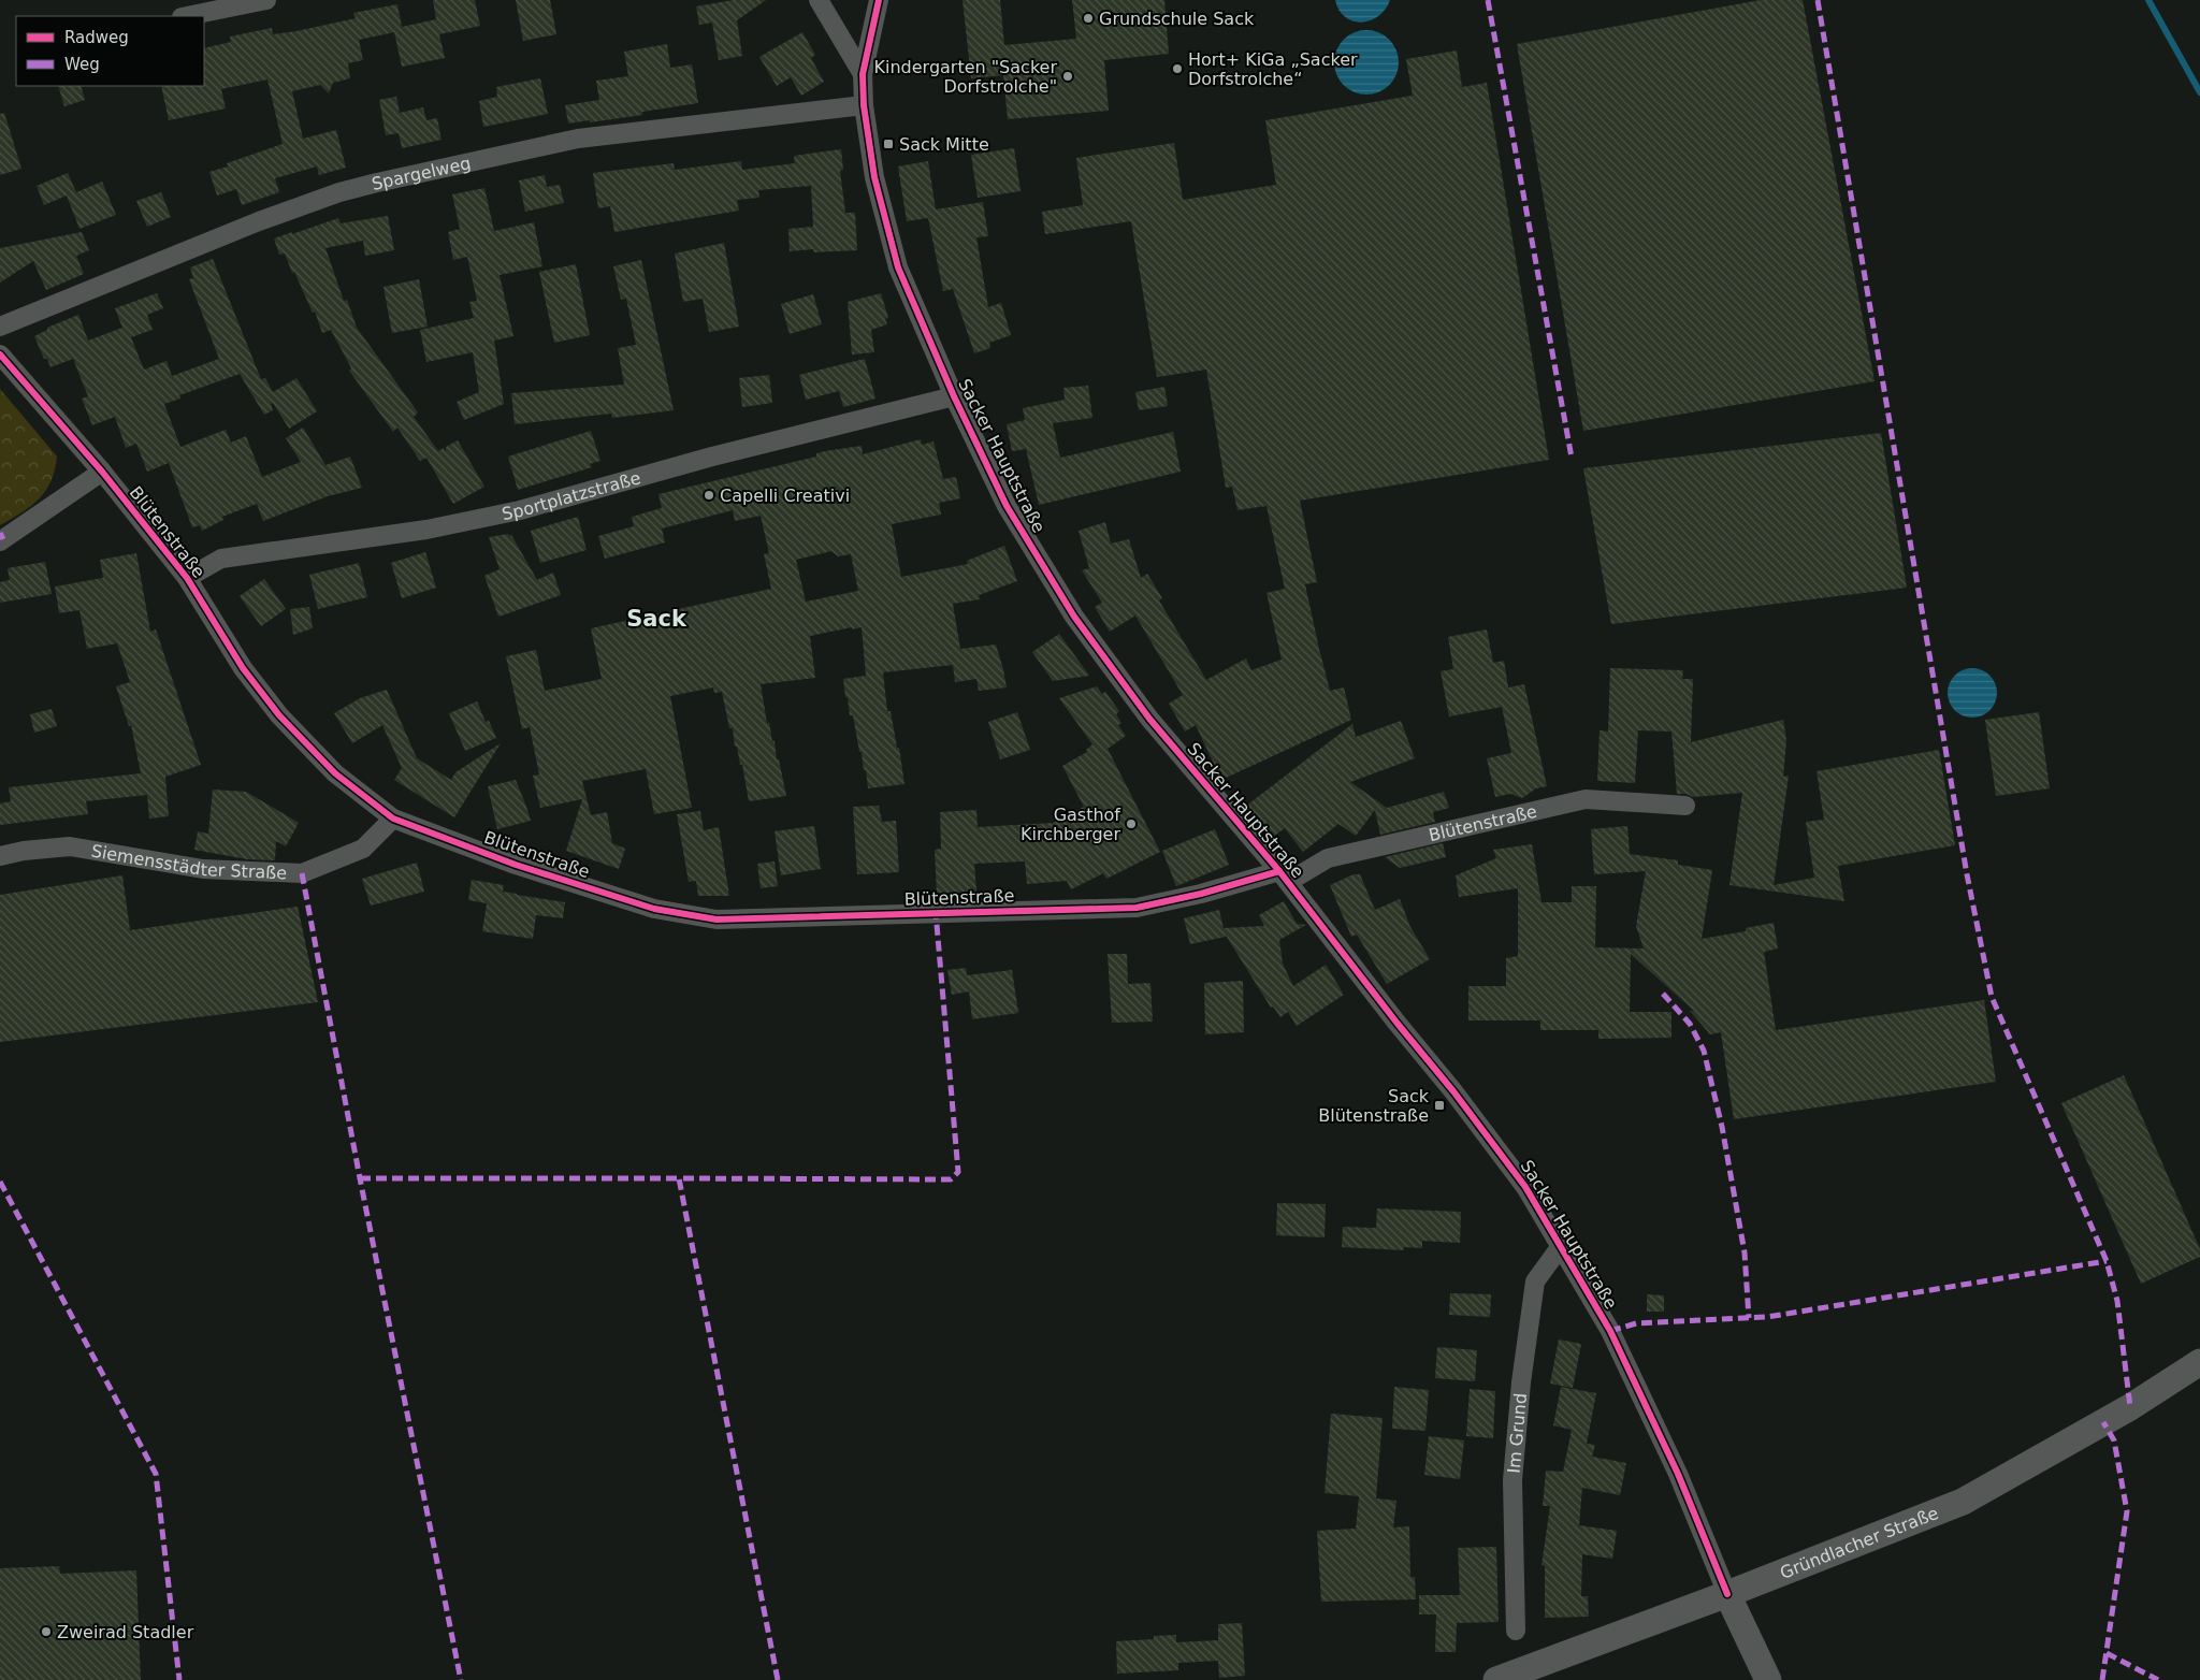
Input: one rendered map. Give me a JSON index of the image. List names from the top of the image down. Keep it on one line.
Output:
{"streets":{"main road":["Gründlacher Straße"],"street":["Spargelweg","Sacker Hauptstraße","Sportplatzstraße","Blütenstraße","Siemensstädter Straße","Im Grund"]},"crossings":[["Spargelweg","Sacker Hauptstraße"],["Sacker Hauptstraße","Sportplatzstraße"],["Sacker Hauptstraße","Blütenstraße"],["Sacker Hauptstraße","Im Grund"],["Sacker Hauptstraße","Gründlacher Straße"],["Sportplatzstraße","Blütenstraße"],["Blütenstraße","Siemensstädter Straße"]],"districts":["Sack"],"places":{"other":["Grundschule Sack","Hort+ KiGa „Sacker Dorfstrolche“","Kindergarten \"Sacker Dorfstrolche\"","Capelli Creativi","Gasthof Kirchberger","Zweirad Stadler"],"transit":["Sack Mitte","Sack Blütenstraße"]},"legend":["Radweg","Weg"]}
